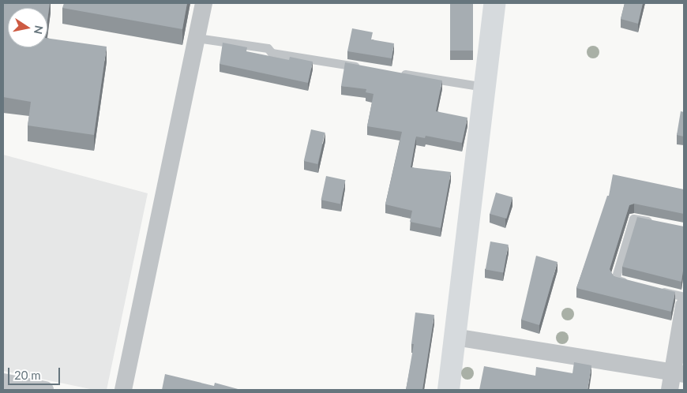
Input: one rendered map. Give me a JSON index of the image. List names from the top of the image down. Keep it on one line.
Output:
{"scale_bar":"20 m","north":"right"}
